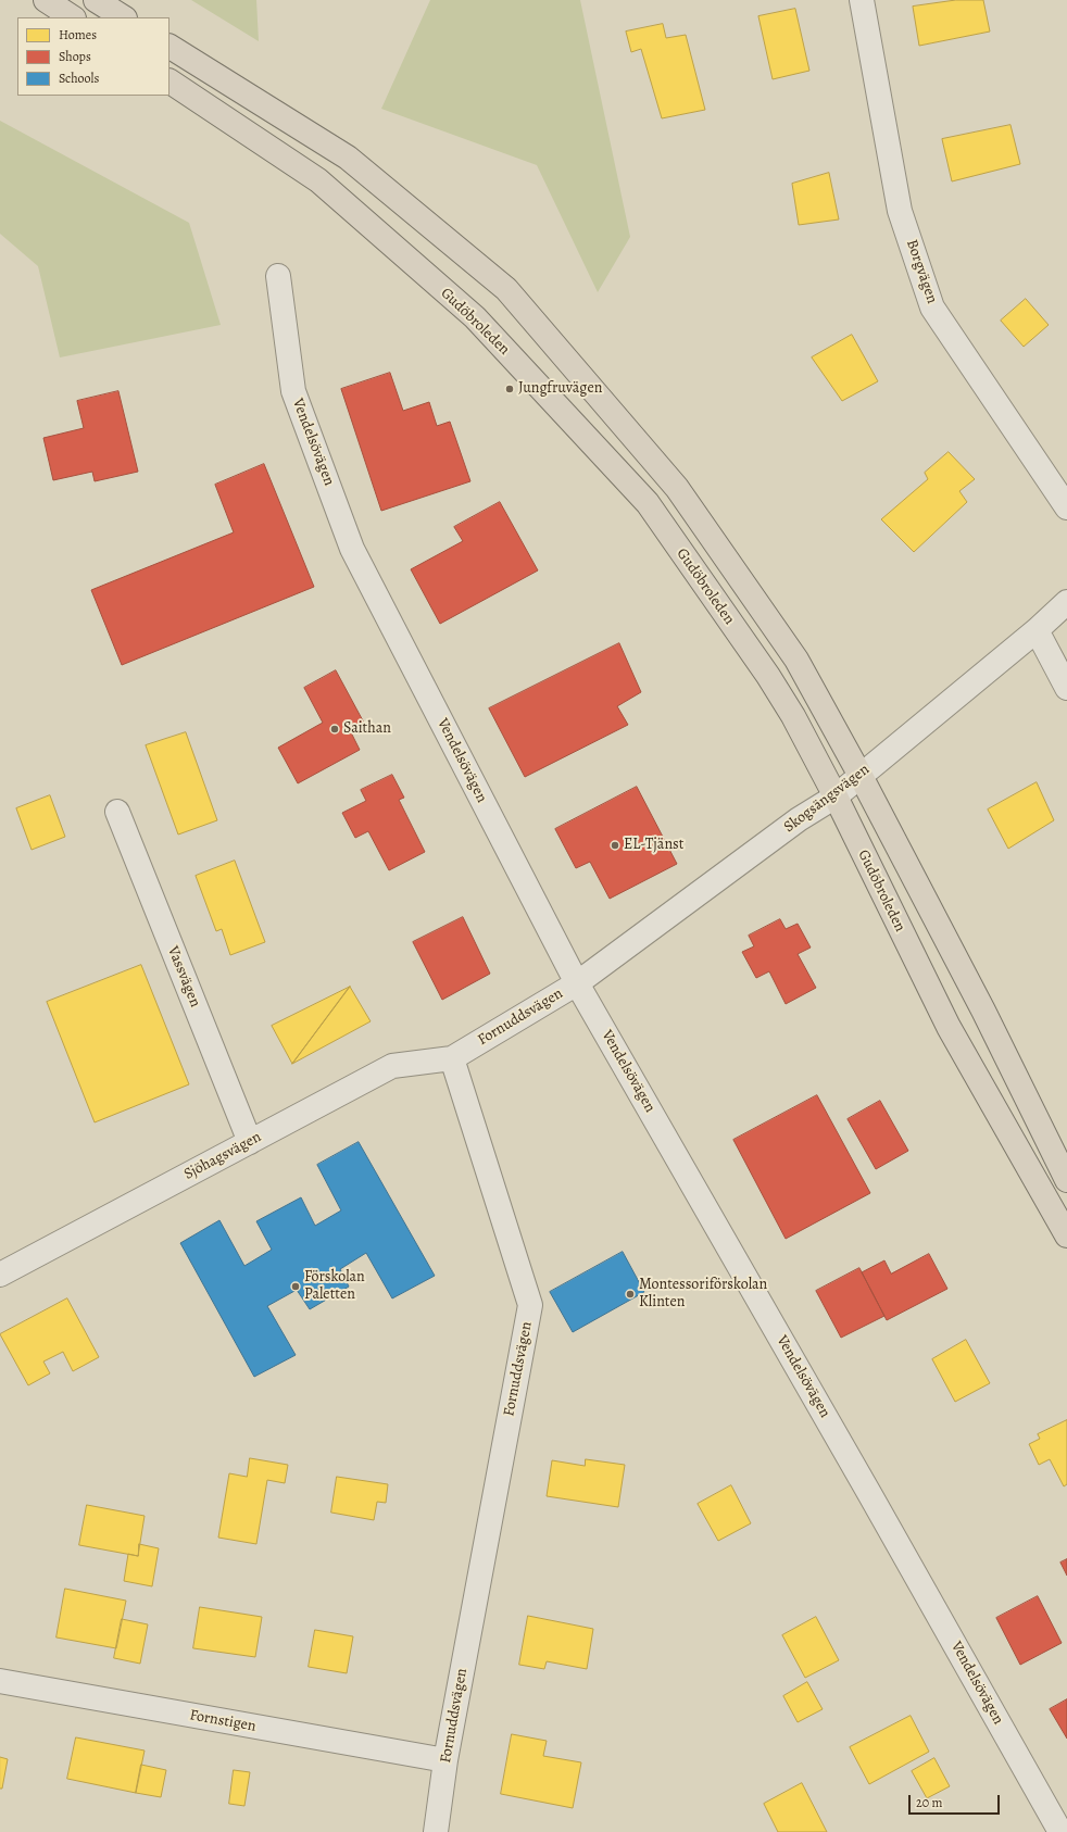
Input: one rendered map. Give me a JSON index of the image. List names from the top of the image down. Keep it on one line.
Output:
{"streets":{"main road":["Gudöbroleden"],"street":["Borgvägen","Vendelsövägen","Skogsängsvägen","Vassvägen","Fornuddsvägen","Sjöhagsvägen","Fornstigen"]},"crossings":[["Gudöbroleden","Skogsängsvägen"],["Vendelsövägen","Skogsängsvägen"],["Vendelsövägen","Fornuddsvägen"],["Skogsängsvägen","Fornuddsvägen"],["Vassvägen","Sjöhagsvägen"],["Fornuddsvägen","Sjöhagsvägen"],["Fornuddsvägen","Fornstigen"]],"places":["Jungfruvägen","Saithan","EL-Tjänst","Förskolan Paletten","Montessoriförskolan Klinten"],"legend":["Homes","Shops","Schools"],"scale_bar":"20 m"}
